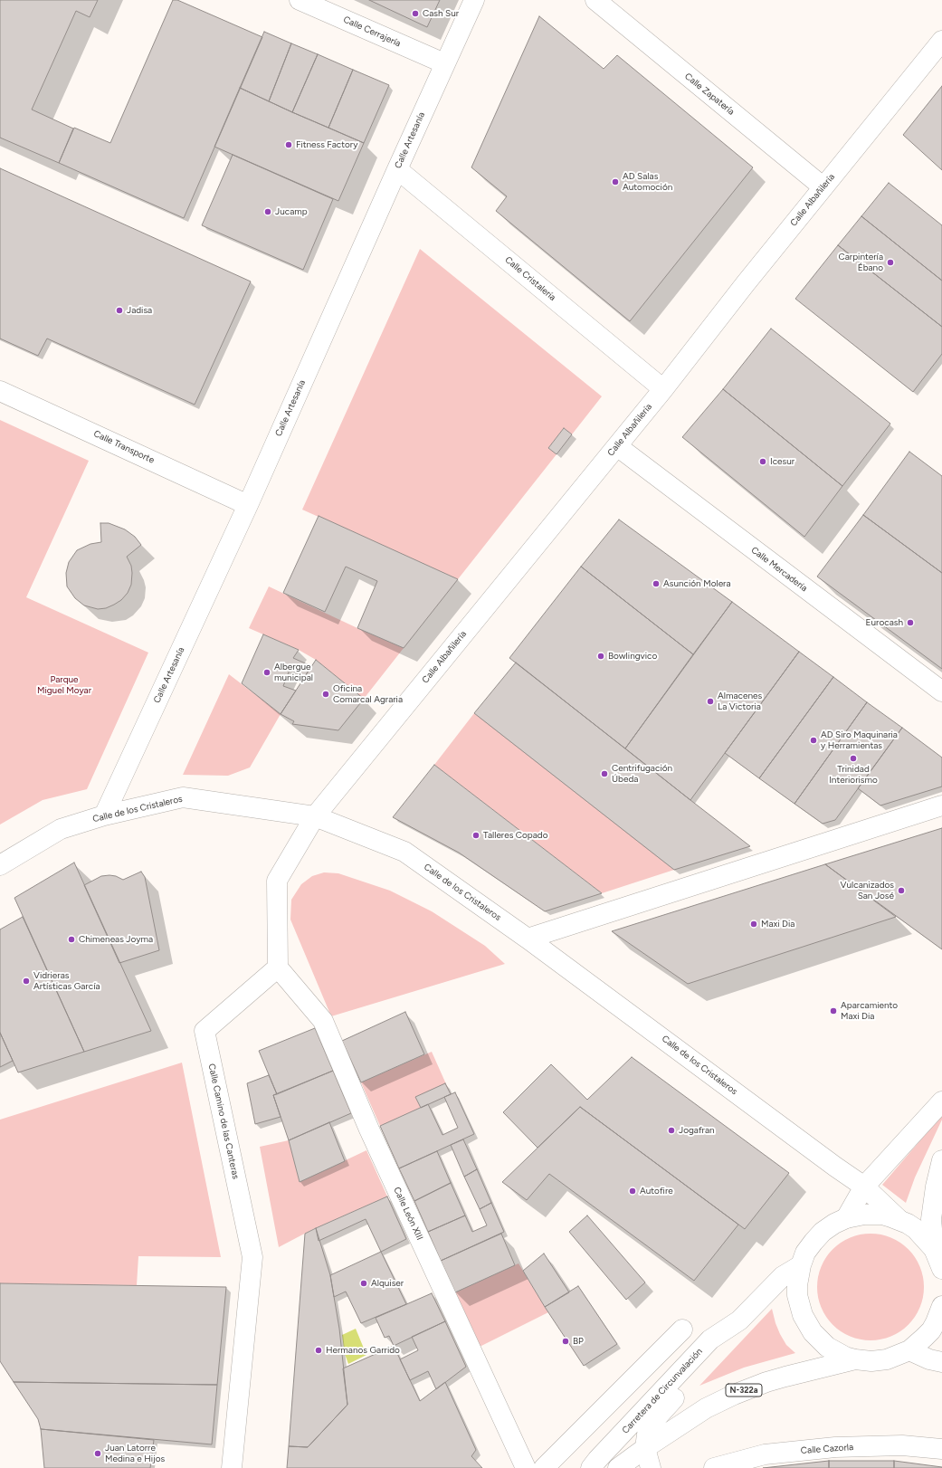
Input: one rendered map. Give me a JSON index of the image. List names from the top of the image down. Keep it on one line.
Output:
{"streets":{"street":["Calle Cerrajería","Calle Zapatería","Calle Artesanía","Calle Albañilería","Calle Cristalería","Calle Transporte","Calle Mercadería","Calle de los Cristaleros","Calle Camino de las Canteras","Calle León XIII","N-322a","Carretera de Circunvalación","Calle Cazorla"]},"crossings":[["Calle Cerrajería","Calle Artesanía"],["Calle Zapatería","Calle Albañilería"],["Calle Artesanía","Calle Cristalería"],["Calle Artesanía","Calle Transporte"],["Calle Artesanía","Calle de los Cristaleros"],["Calle Albañilería","Calle Cristalería"],["Calle Albañilería","Calle Mercadería"],["Calle Albañilería","Calle de los Cristaleros"],["Calle de los Cristaleros","N-322a"],["Calle Camino de las Canteras","Calle León XIII"],["N-322a","Carretera de Circunvalación"]],"parks":["Parque Miguel Moyar"],"places":["Cash Sur","Fitness Factory","AD Salas Automoción","Jucamp","Carpintería Ébano","Jadisa","Icesur","Asunción Molera","Eurocash","Bowlingvico","Albergue municipal","Oficina Comarcal Agraria","Almacenes La Victoria","AD Siro Maquinaria y Herramientas","Trinidad Interiorismo","Centrifugación Úbeda","Talleres Copado","Vulcanizados San José","Maxi Dia","Chimeneas Joyma","Vidrieras Artísticas García","Aparcamiento Maxi Dia","Jogafran","Autofire","Alquiser","BP","Hermanos Garrido","Juan Latorre Medina e Hijos"]}
